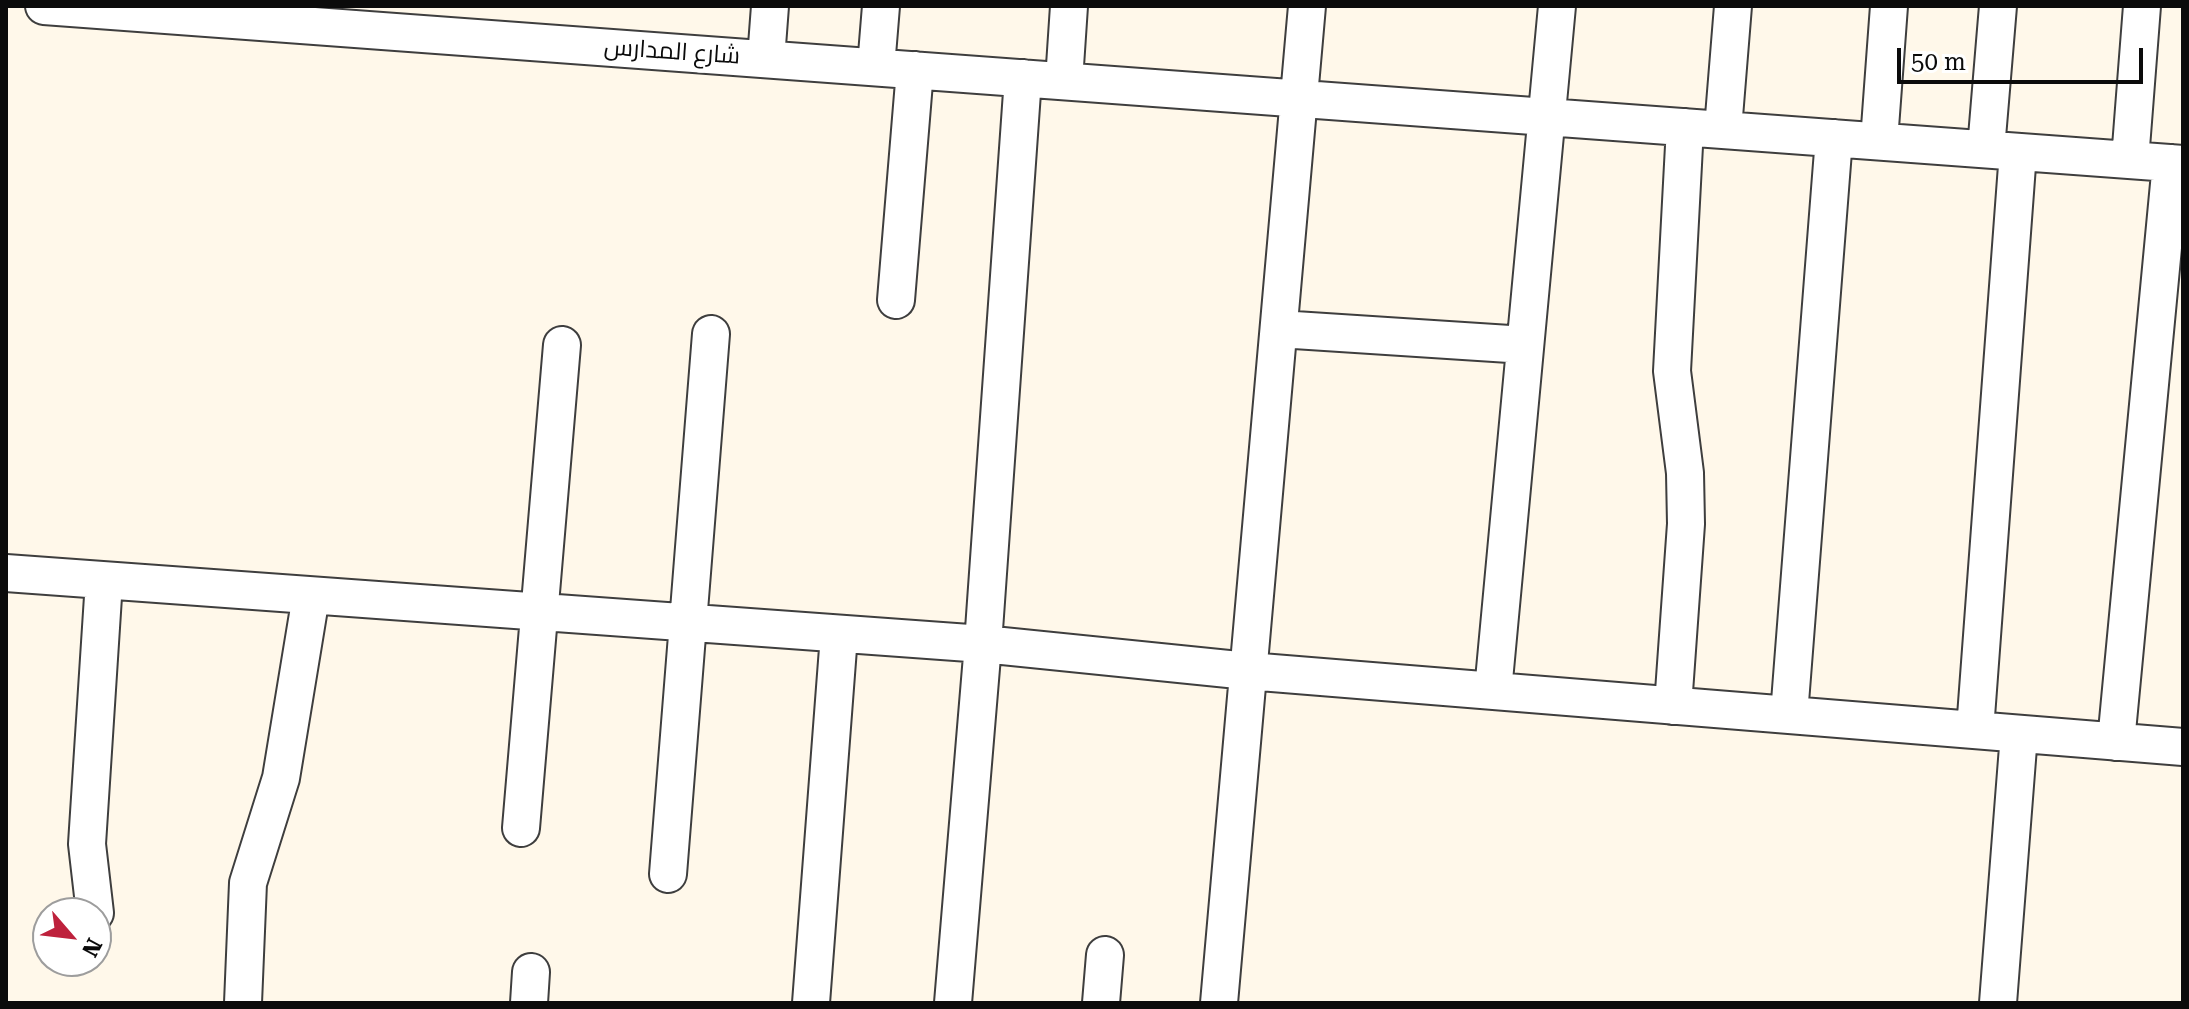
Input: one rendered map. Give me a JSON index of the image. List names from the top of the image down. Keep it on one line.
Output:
{"streets":{"street":["شارع المدارس"]},"scale_bar":"50 m","north":"bottom right"}
